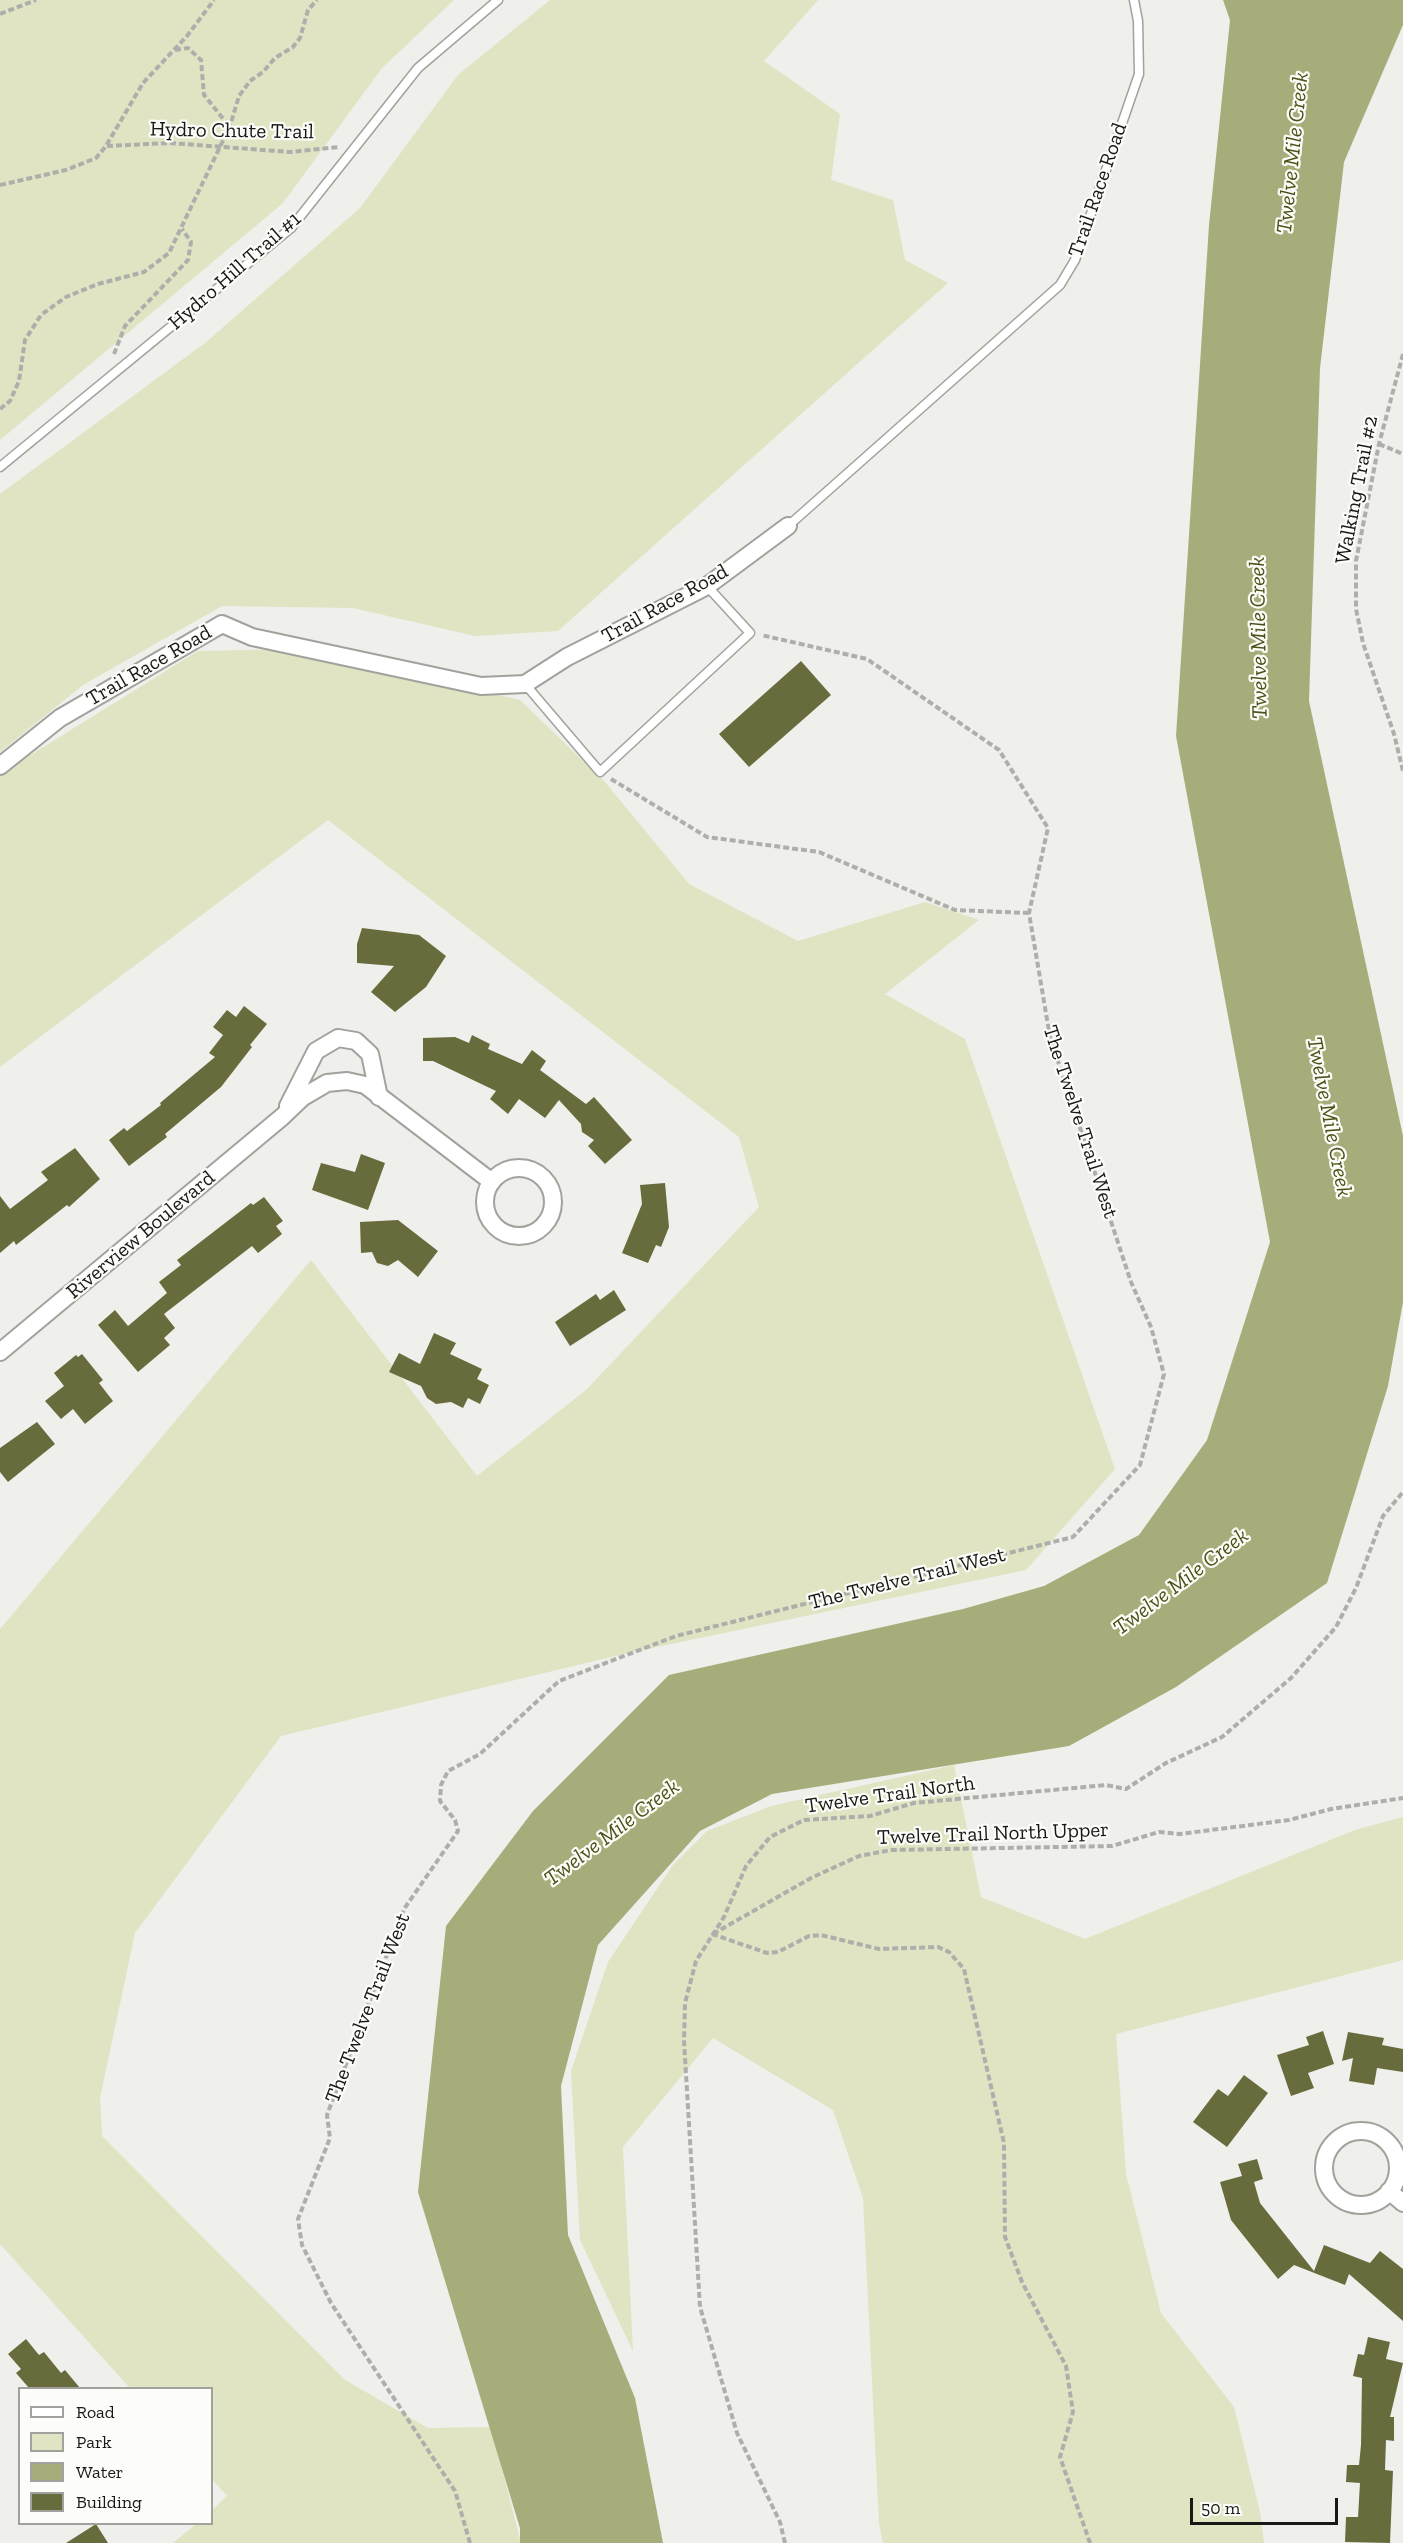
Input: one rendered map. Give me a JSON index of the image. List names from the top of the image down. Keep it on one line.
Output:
{"streets":{"street":["Trail Race Road","Riverview Boulevard"],"lane":["Hydro Hill Trail #1"],"path":["Hydro Chute Trail","Walking Trail #2","The Twelve Trail West","Twelve Trail North","Twelve Trail North Upper"]},"crossings":[["Hydro Chute Trail","Hydro Hill Trail #1"],["Twelve Trail North","Twelve Trail North Upper"]],"water":["Twelve Mile Creek"],"legend":["Road","Park","Water","Building"],"scale_bar":"50 m"}
